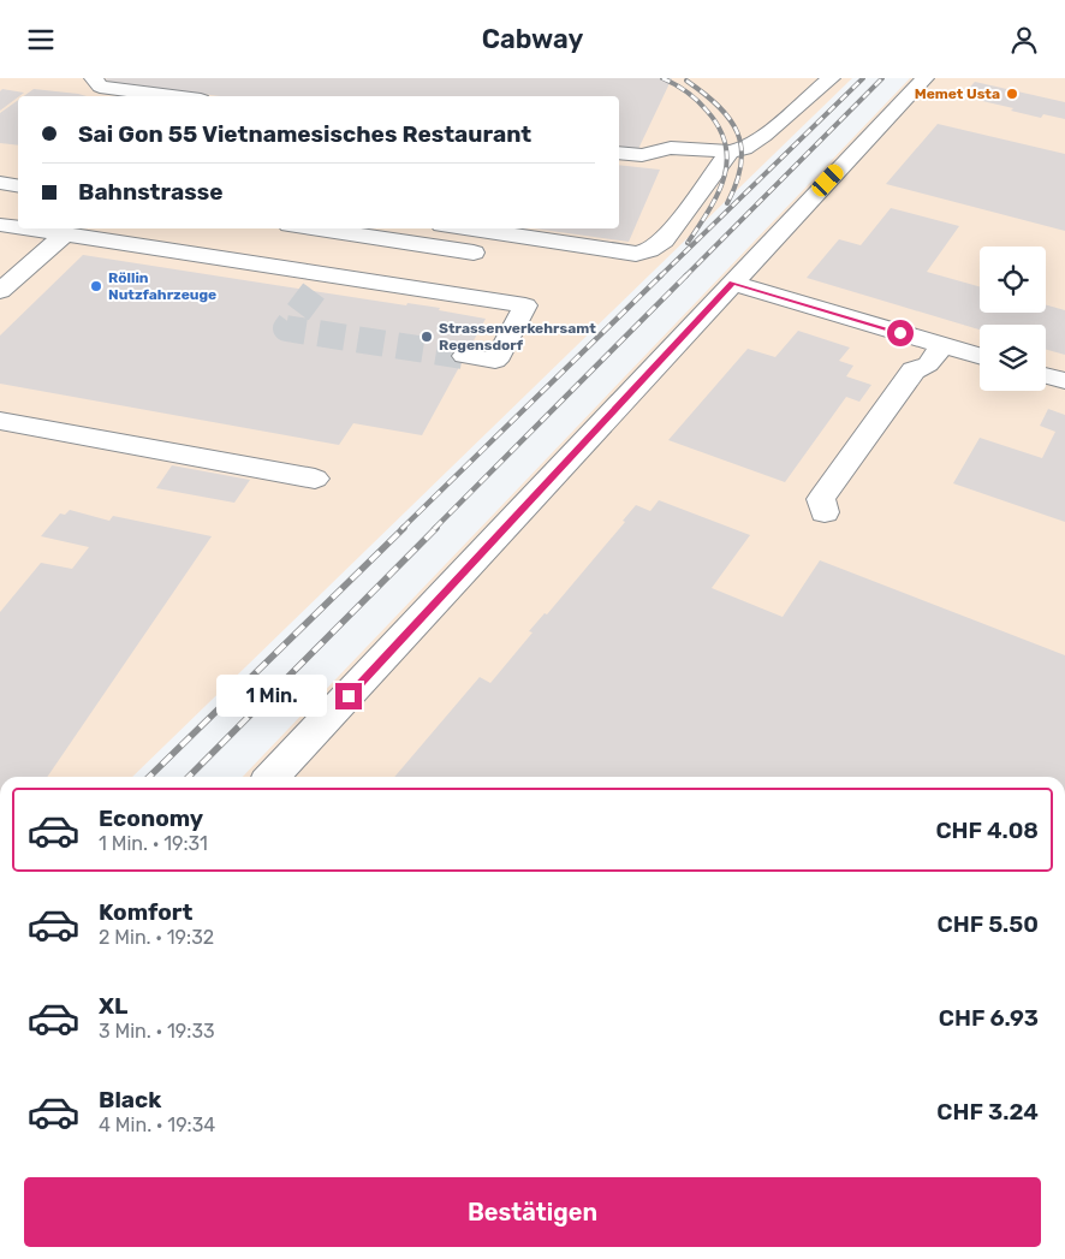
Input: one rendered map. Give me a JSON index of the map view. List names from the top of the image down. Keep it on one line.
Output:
{"places":["Memet Usta","Röllin Nutzfahrzeuge","Strassenverkehrsamt Regensdorf"],"page":{"header":"Cabway","banner":["Sai Gon 55 Vietnamesisches Restaurant","Bahnstrasse"],"bubble":"1 Min.","list":[{"name":"Economy","note":"1 Min. · 19:31","value":"CHF 4.08"},{"name":"Komfort","note":"2 Min. · 19:32","value":"CHF 5.50"},{"name":"XL","note":"3 Min. · 19:33","value":"CHF 6.93"},{"name":"Black","note":"4 Min. · 19:34","value":"CHF 3.24"}],"buttons":"Bestätigen"}}
